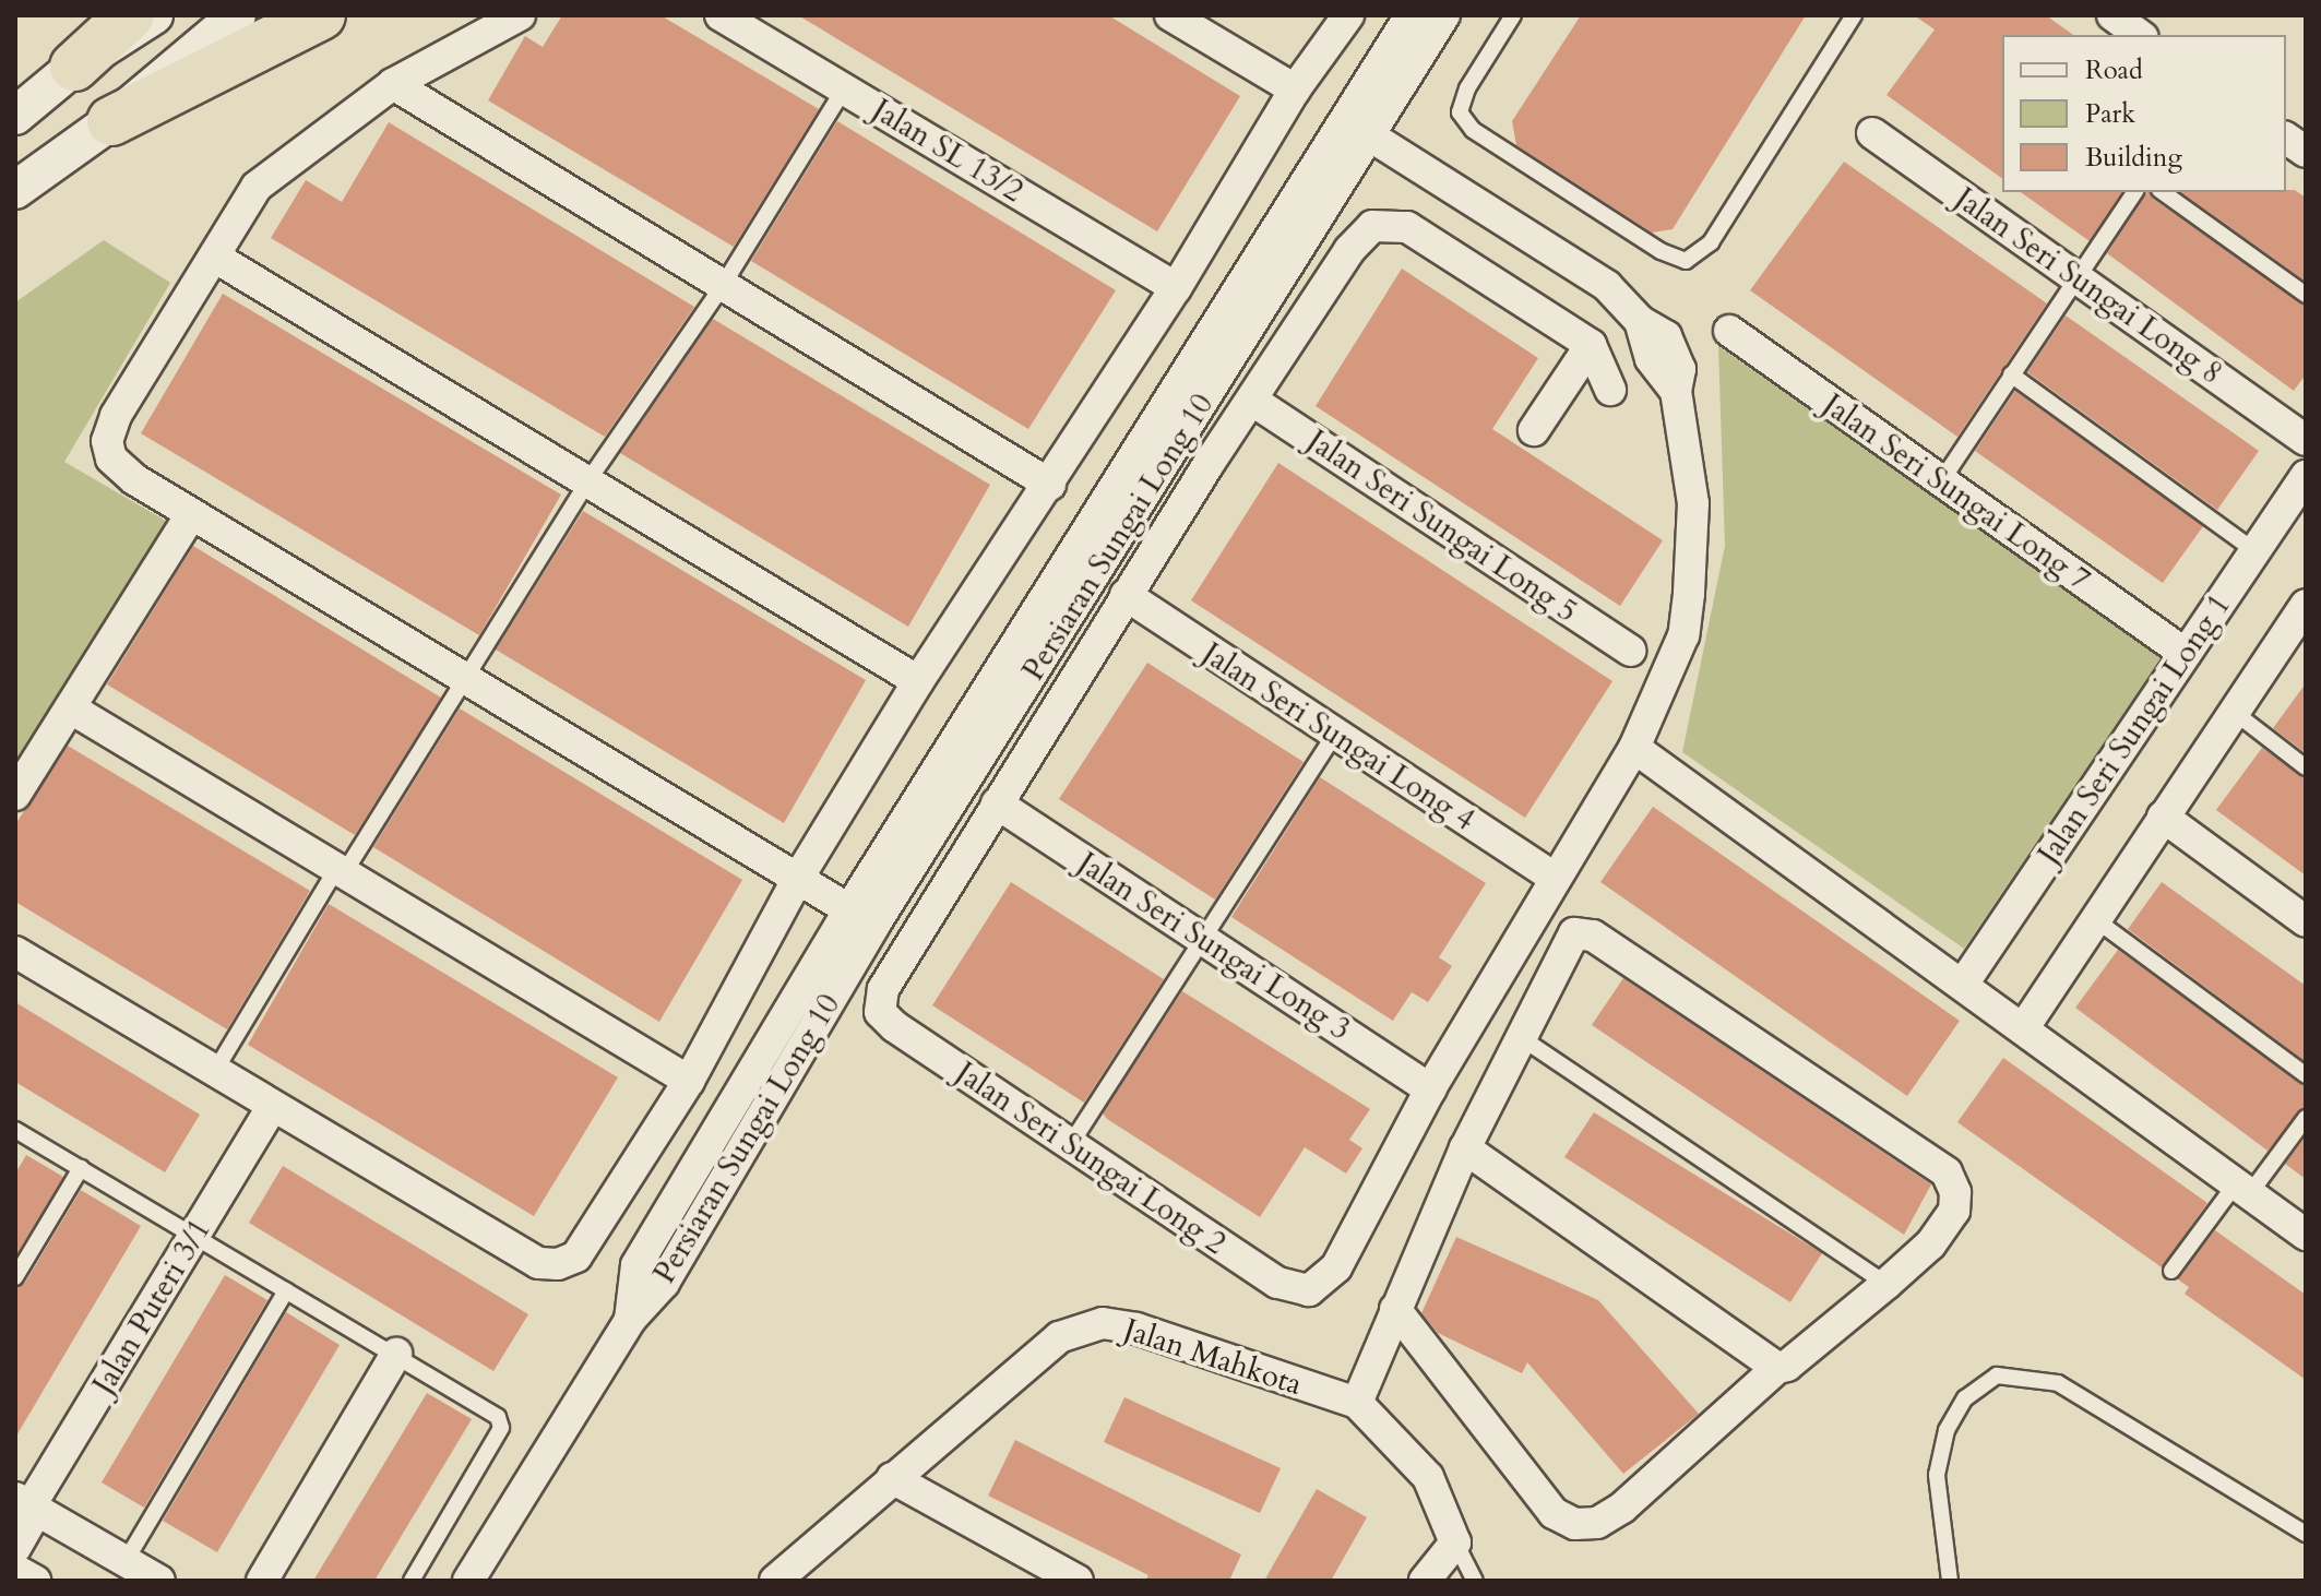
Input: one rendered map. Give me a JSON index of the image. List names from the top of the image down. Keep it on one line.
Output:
{"streets":{"street":["Jalan SL 13/2","Jalan Seri Sungai Long 8","Jalan Seri Sungai Long 7","Jalan Seri Sungai Long 5","Persiaran Sungai Long 10","Jalan Seri Sungai Long 1","Jalan Seri Sungai Long 4","Jalan Seri Sungai Long 3","Jalan Seri Sungai Long 2","Jalan Puteri 3/1","Jalan Mahkota"]},"crossings":[["Jalan Seri Sungai Long 7","Jalan Seri Sungai Long 1"],["Jalan Seri Sungai Long 3","Jalan Seri Sungai Long 2"]],"legend":["Road","Park","Building"]}
